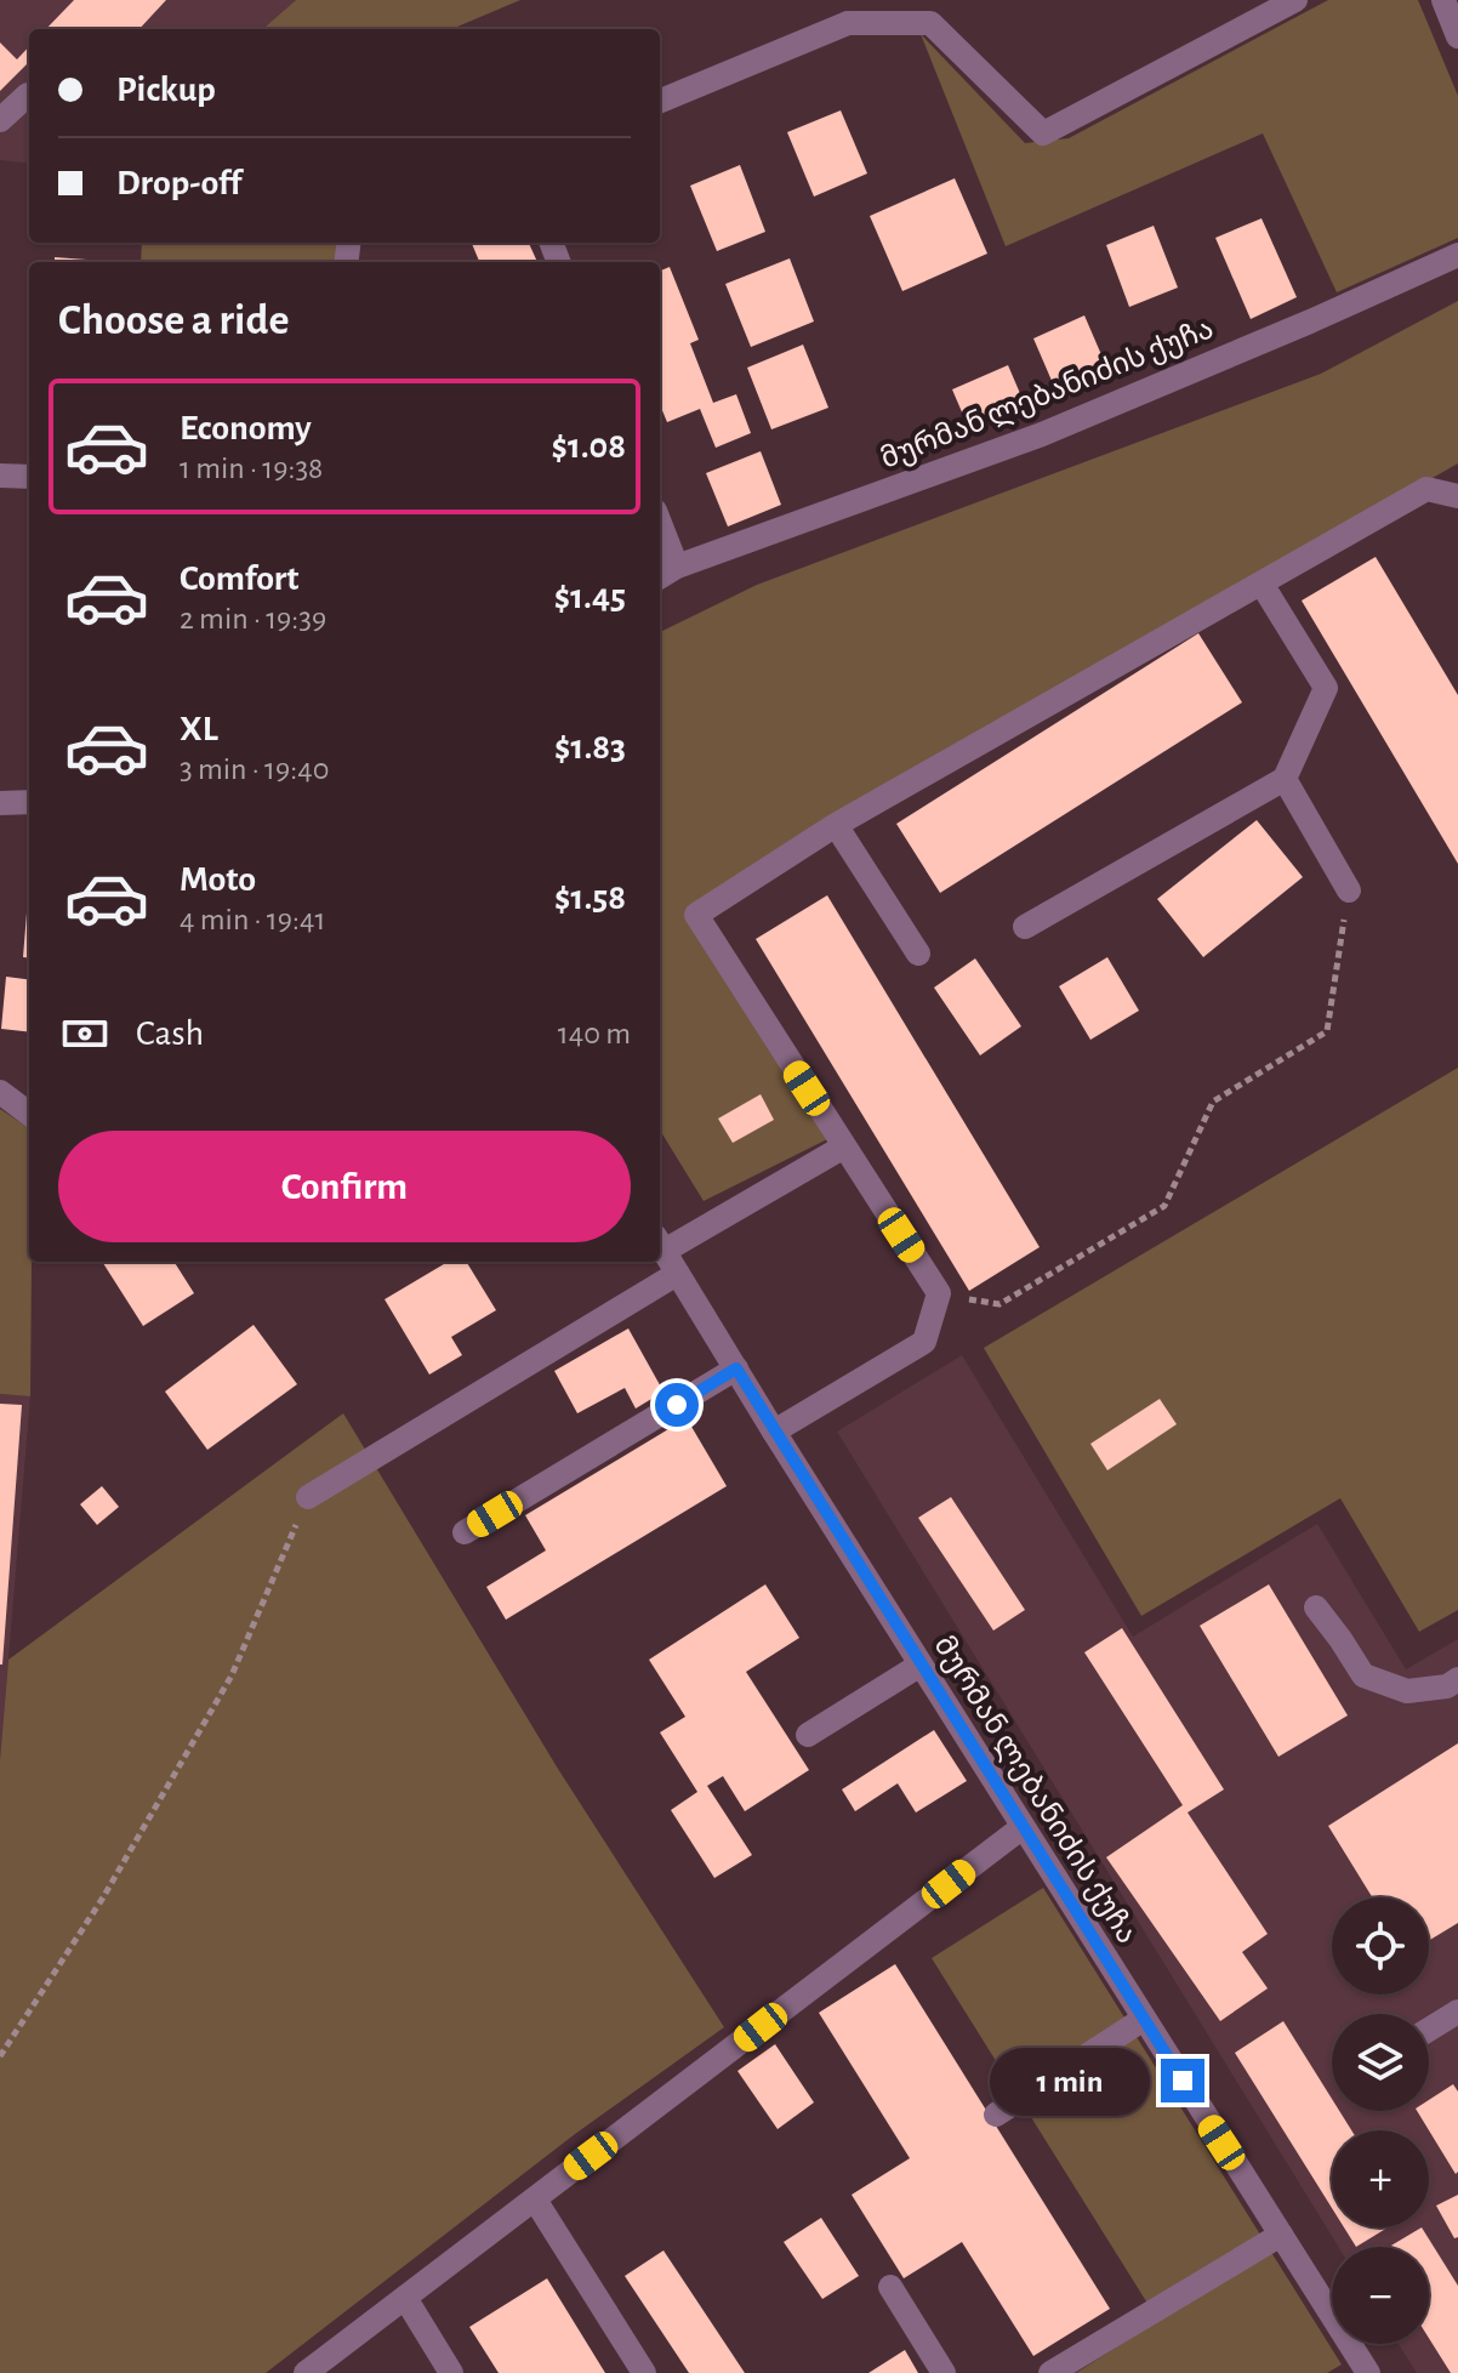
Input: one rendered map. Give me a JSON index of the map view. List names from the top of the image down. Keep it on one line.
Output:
{"streets":{"street":["მურმან ლებანიძის ქუჩა"]},"page":{"banner":["Pickup","Drop-off"],"heading":"Choose a ride","list":[{"name":"Economy","note":"1 min · 19:38","value":"$1.08"},{"name":"Comfort","note":"2 min · 19:39","value":"$1.45"},{"name":"XL","note":"3 min · 19:40","value":"$1.83"},{"name":"Moto","note":"4 min · 19:41","value":"$1.58"}],"pay":["Cash","140 m"],"buttons":"Confirm","map_buttons":["+","−"],"bubble":"1 min"}}
